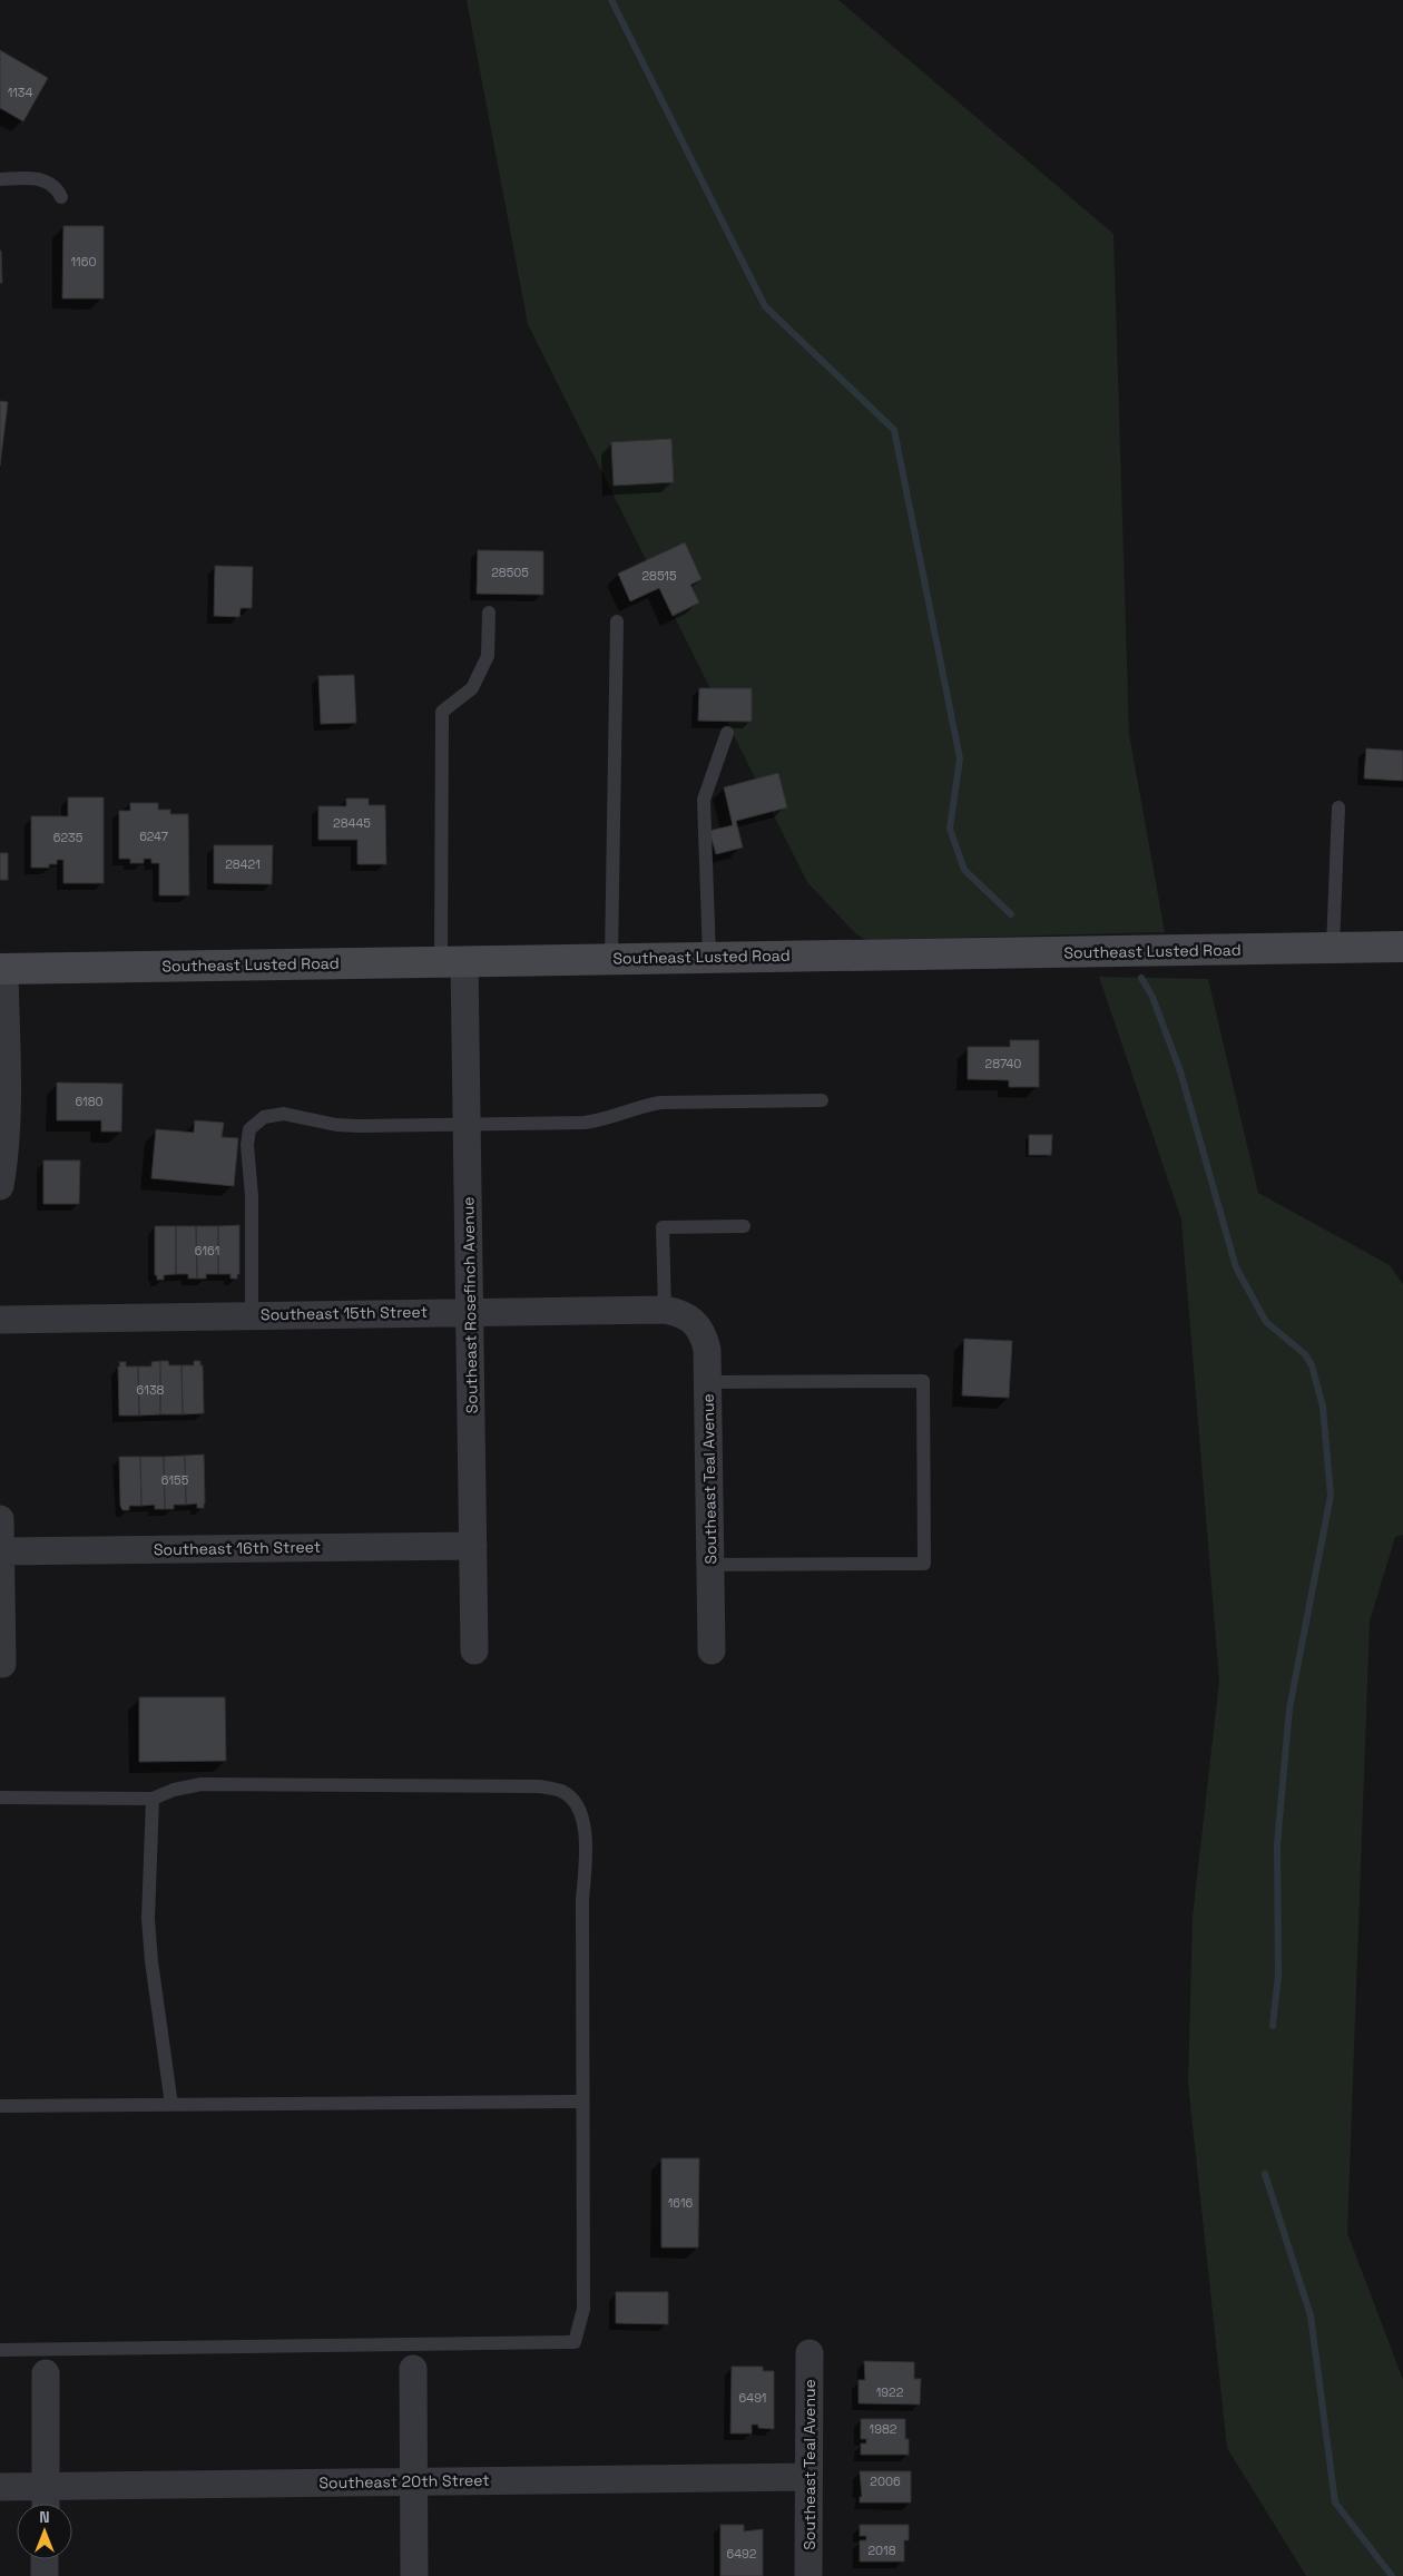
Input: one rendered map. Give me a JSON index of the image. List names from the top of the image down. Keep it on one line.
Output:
{"streets":{"main road":["Southeast Lusted Road"],"street":["Southeast Rosefinch Avenue","Southeast 15th Street","Southeast Teal Avenue","Southeast 16th Street","Southeast 20th Street"]},"crossings":[["Southeast Lusted Road","Southeast Rosefinch Avenue"],["Southeast Rosefinch Avenue","Southeast 15th Street"],["Southeast Rosefinch Avenue","Southeast 16th Street"],["Southeast 15th Street","Southeast Teal Avenue"],["Southeast Teal Avenue","Southeast 20th Street"]],"house_numbers":["1134","1160","28505","28515","28445","6247","6235","28421","28740","6180","6161","6138","6155","1616","1922","6491","1982","2006","2018","6492"],"north":"top"}
